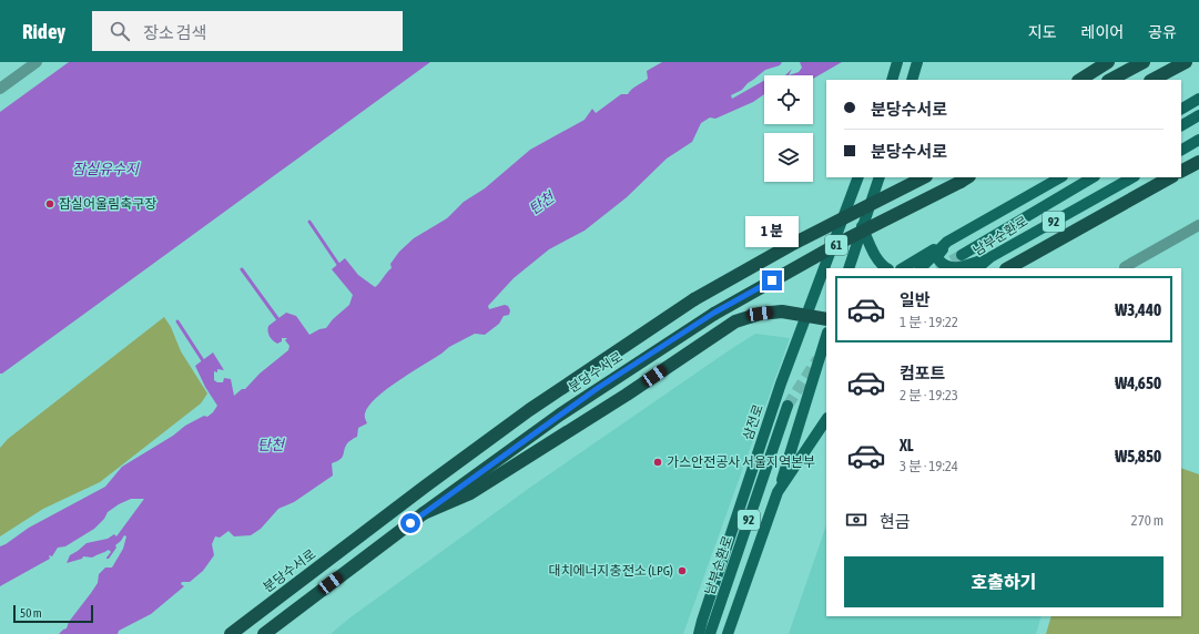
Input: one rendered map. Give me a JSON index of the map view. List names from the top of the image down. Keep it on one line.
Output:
{"streets":{"highway":["61","분당수서로"],"main road":["92","남부순환로","삼전로"]},"water":["잠실유수지","탄천"],"places":["잠실어울림축구장","가스안전공사 서울지역본부","대치에너지충전소 (LPG)"],"scale_bar":"50 m","page":{"header":"Ridey","search":"장소 검색","nav":["지도","레이어","공유"],"banner":["분당수서로","분당수서로"],"bubble":"1 분","list":[{"name":"일반","note":"1 분 · 19:22","value":"₩3,440"},{"name":"컴포트","note":"2 분 · 19:23","value":"₩4,650"},{"name":"XL","note":"3 분 · 19:24","value":"₩5,850"}],"pay":["현금","270 m"],"buttons":"호출하기","scale":"50 m"}}
